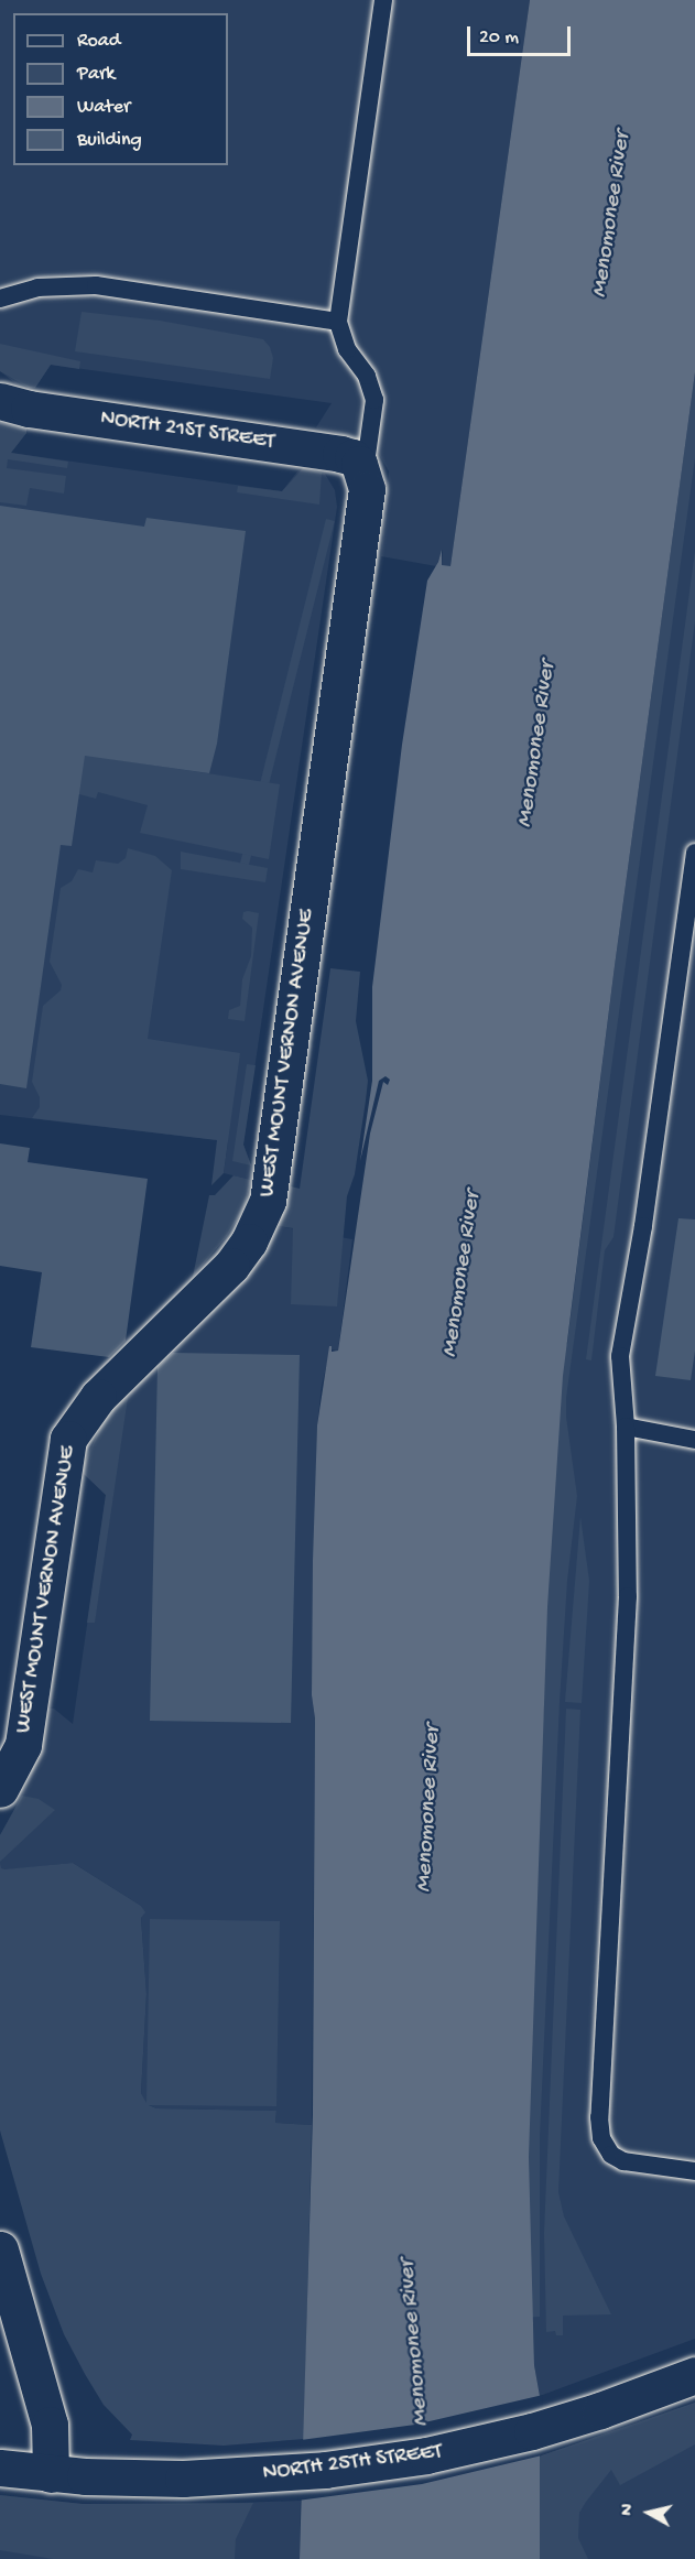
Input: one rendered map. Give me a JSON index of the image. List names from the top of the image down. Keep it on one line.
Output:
{"streets":{"street":["NORTH 21ST STREET","WEST MOUNT VERNON AVENUE","NORTH 25TH STREET"]},"crossings":[["NORTH 21ST STREET","WEST MOUNT VERNON AVENUE"]],"water":["Menomonee River"],"legend":["Road","Park","Water","Building"],"scale_bar":"20 m","north":"left"}
